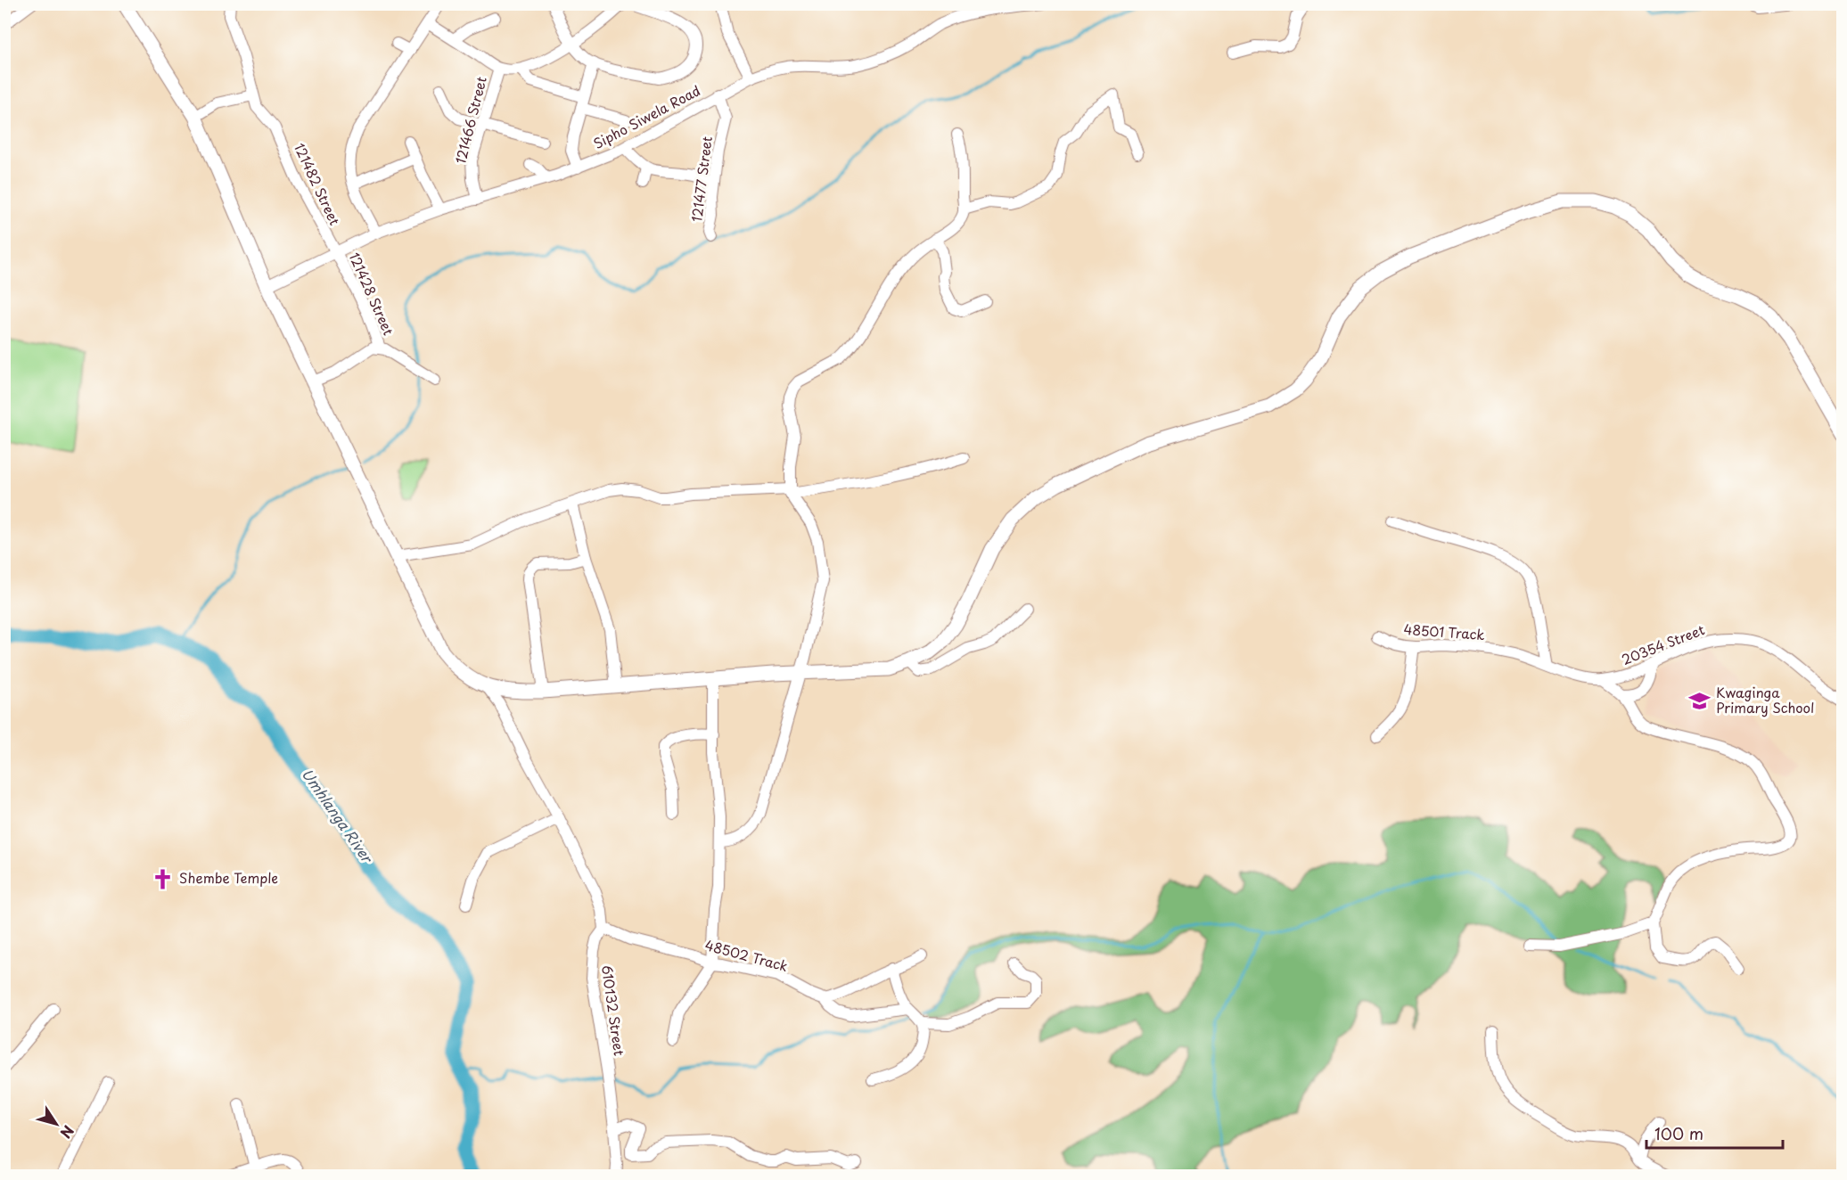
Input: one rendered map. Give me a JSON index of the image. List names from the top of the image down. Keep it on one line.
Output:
{"streets":{"street":["Sipho Siwela Road","121466 Street","121477 Street","121482 Street","121428 Street","48501 Track","20354 Street","48502 Track","610132 Street"]},"crossings":[["Sipho Siwela Road","121466 Street"],["Sipho Siwela Road","121477 Street"],["Sipho Siwela Road","121482 Street"],["Sipho Siwela Road","121428 Street"],["121482 Street","121428 Street"],["48501 Track","20354 Street"],["48502 Track","610132 Street"]],"water":["Umhlanga River"],"places":{"school or university":["Kwaginga Primary School"],"church":["Shembe Temple"]},"scale_bar":"100 m","north":"bottom right"}
